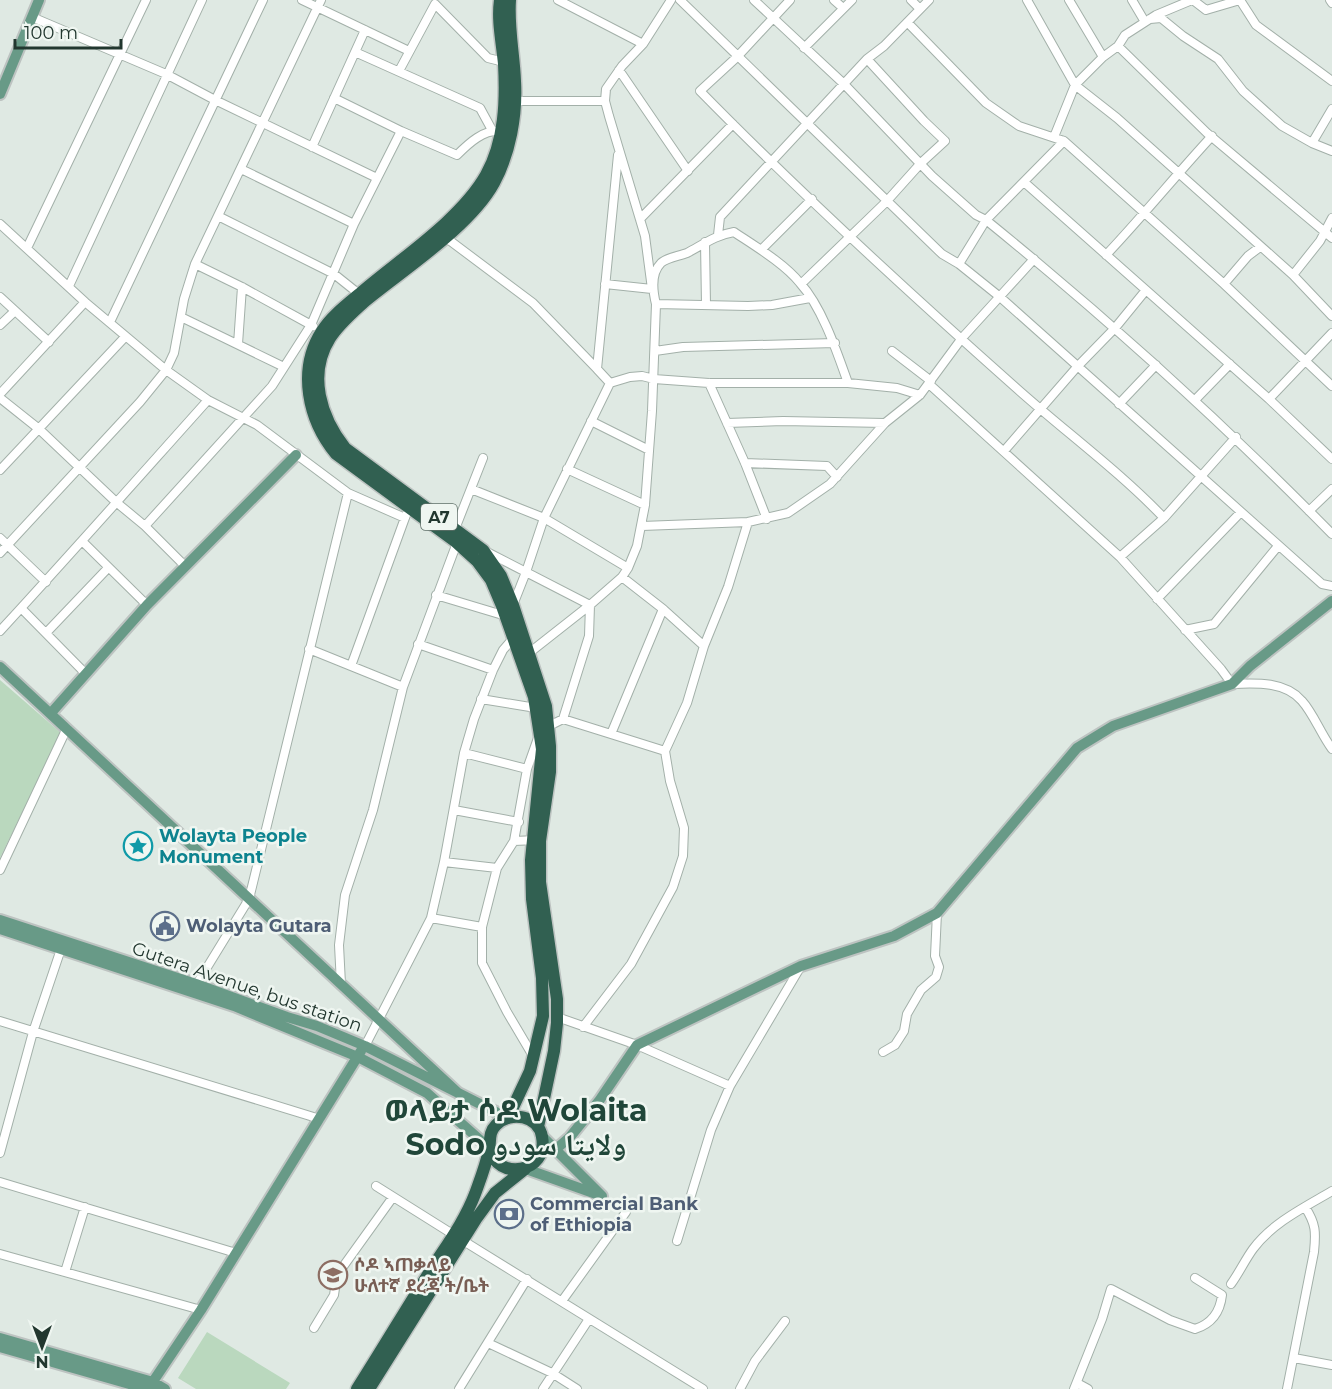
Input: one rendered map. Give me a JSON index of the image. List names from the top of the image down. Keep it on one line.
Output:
{"streets":{"highway":["A7"],"main road":["Gutera Avenue, bus station"]},"crossings":[["A7","Gutera Avenue, bus station"]],"districts":["ወላይታ ሶዶ Wolaita Sodo ولايتا سودو"],"places":{"place":["Wolayta People Monument"],"public building":["Wolayta Gutara"],"bank":["Commercial Bank of Ethiopia"],"school or university":["ሶዶ ኣጠቃላይ ሁለተኛ ደረጃ ት/ቤት"]},"scale_bar":"100 m","north":"bottom"}
